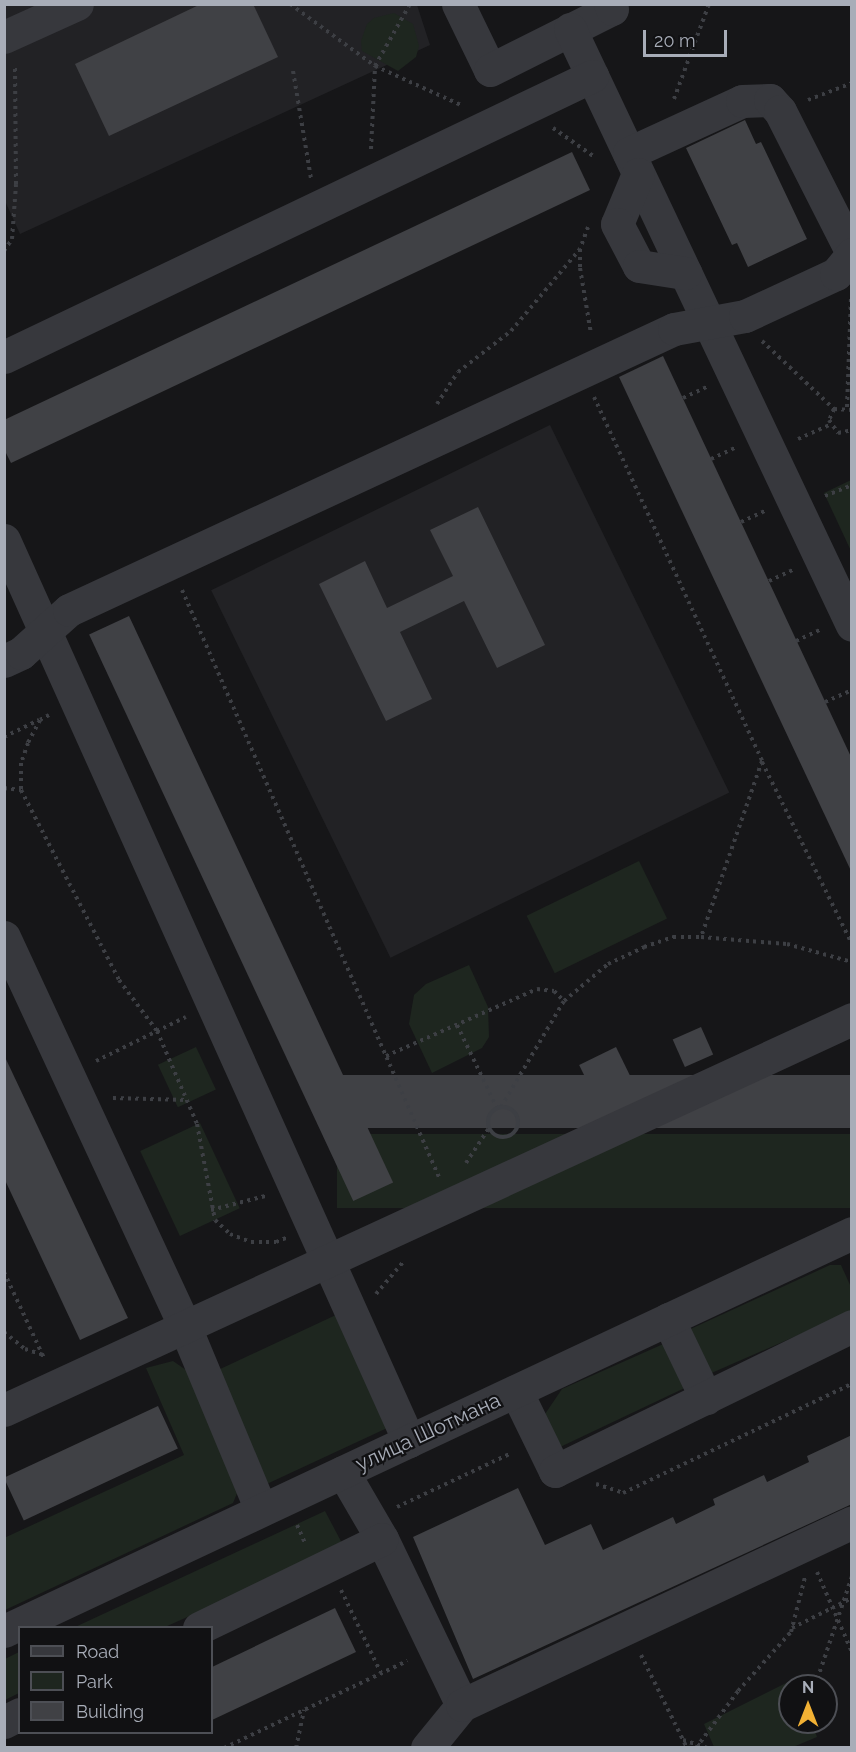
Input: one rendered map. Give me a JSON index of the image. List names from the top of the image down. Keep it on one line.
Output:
{"streets":{"street":["улица Шотмана"]},"legend":["Road","Park","Building"],"scale_bar":"20 m","north":"top"}
